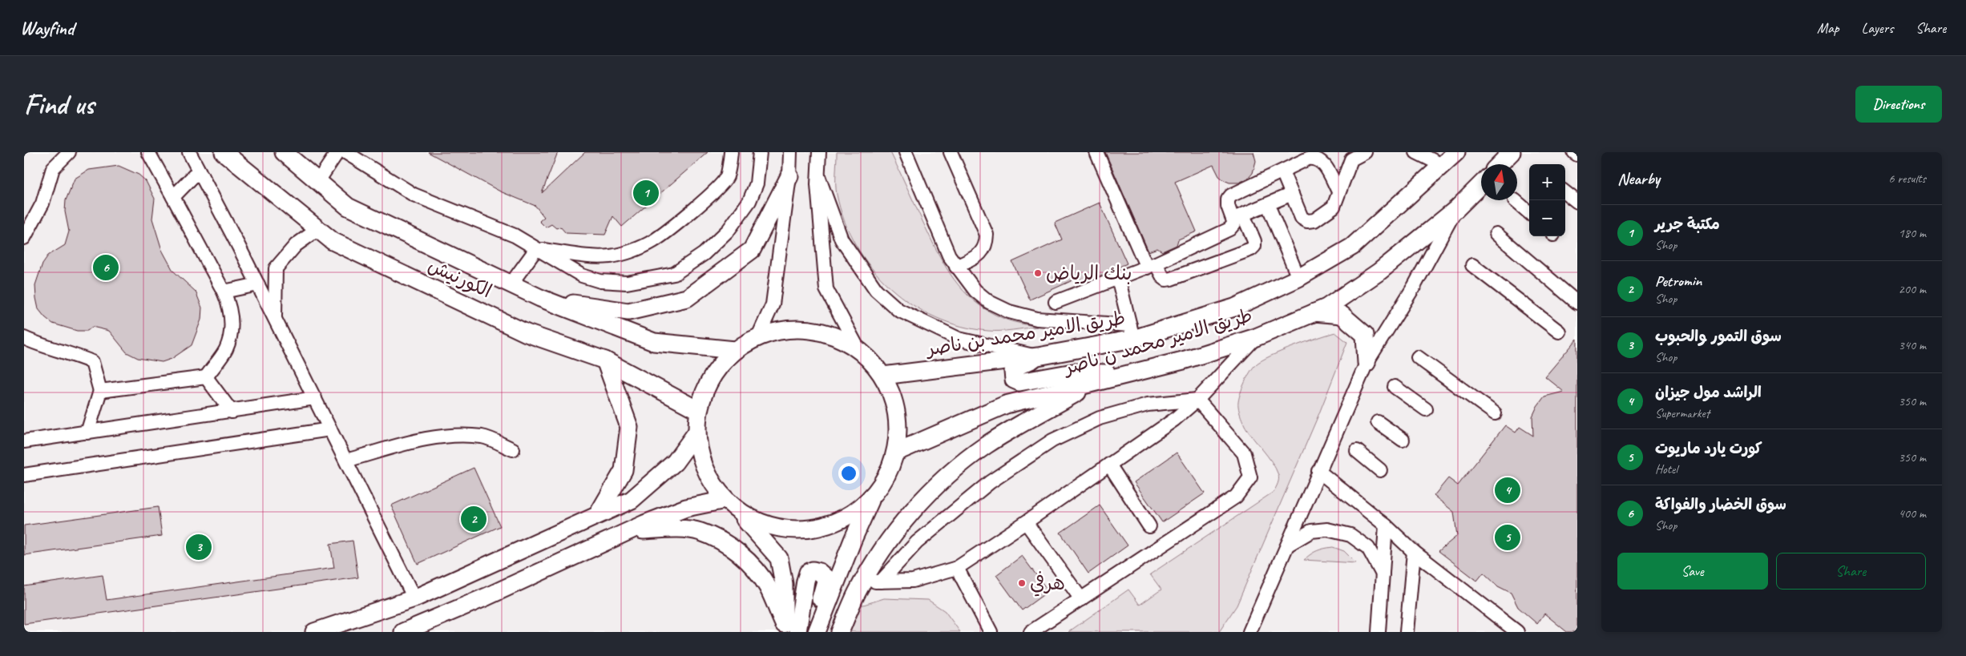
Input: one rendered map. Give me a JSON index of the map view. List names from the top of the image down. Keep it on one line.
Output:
{"streets":{"main road":["الكورنيش","طريق الامير محمد بن ناصر","طريق الامير محمد ن ناصر"]},"places":["بنك الرياض","هرفي"],"north":"top","page":{"header":"Wayfind","nav":["Map","Layers","Share"],"buttons":["Directions",["Save","Share"]],"title":"Find us","heading":["Nearby","6 results"],"map_buttons":["+","−"],"pins":["1","6","4","2","5","3"],"list":[{"mark":"1","name":"مكتبة جرير","note":"Shop","value":"180 m"},{"mark":"2","name":"Petromin","note":"Shop","value":"200 m"},{"mark":"3","name":"سوق التمور والحبوب","note":"Shop","value":"340 m"},{"mark":"4","name":"الراشد مول جيزان","note":"Supermarket","value":"350 m"},{"mark":"5","name":"كورت يارد ماريوت","note":"Hotel","value":"350 m"},{"mark":"6","name":"سوق الخضار والفواكة","note":"Shop","value":"400 m"}]}}
